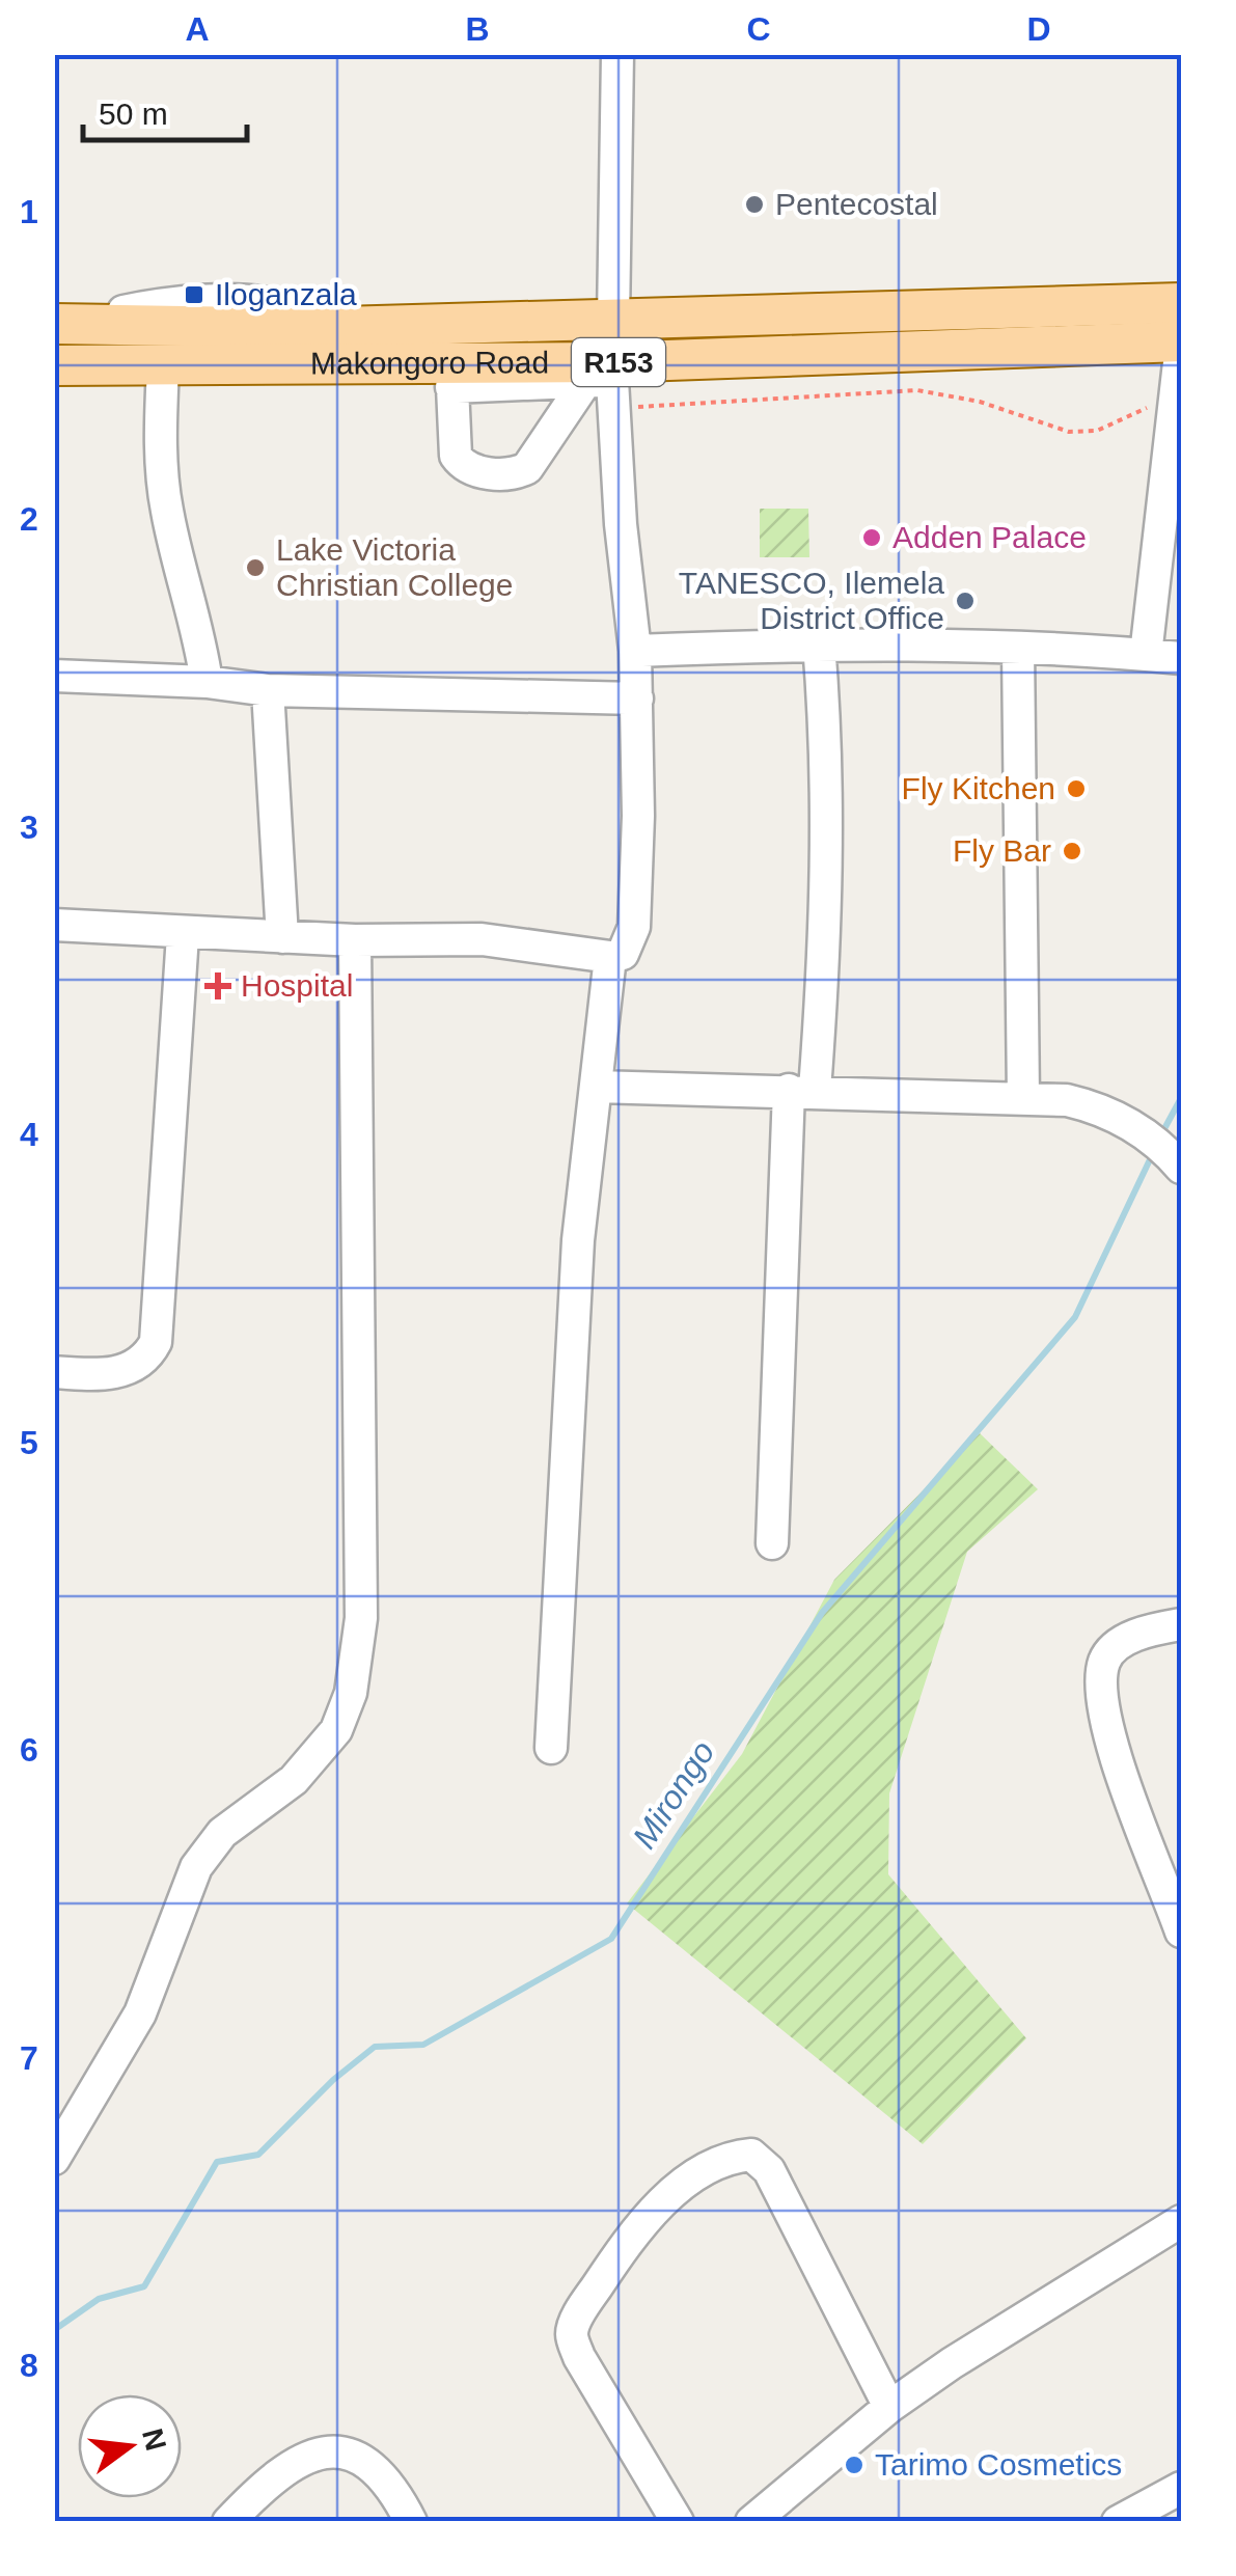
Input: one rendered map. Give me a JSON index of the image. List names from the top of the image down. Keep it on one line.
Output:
{"streets":{"main road":["R153","Makongoro Road"]},"water":["Mirongo"],"places":{"other":["Pentecostal","Adden Palace","Lake Victoria Christian College","TANESCO, Ilemela District Office","Fly Kitchen","Fly Bar","Tarimo Cosmetics"],"transit":["Iloganzala"],"health":["Hospital"]},"scale_bar":"50 m","north":"right","grid":{"columns":["A","B","C","D"],"rows":["1","2","3","4","5","6","7","8"]}}
